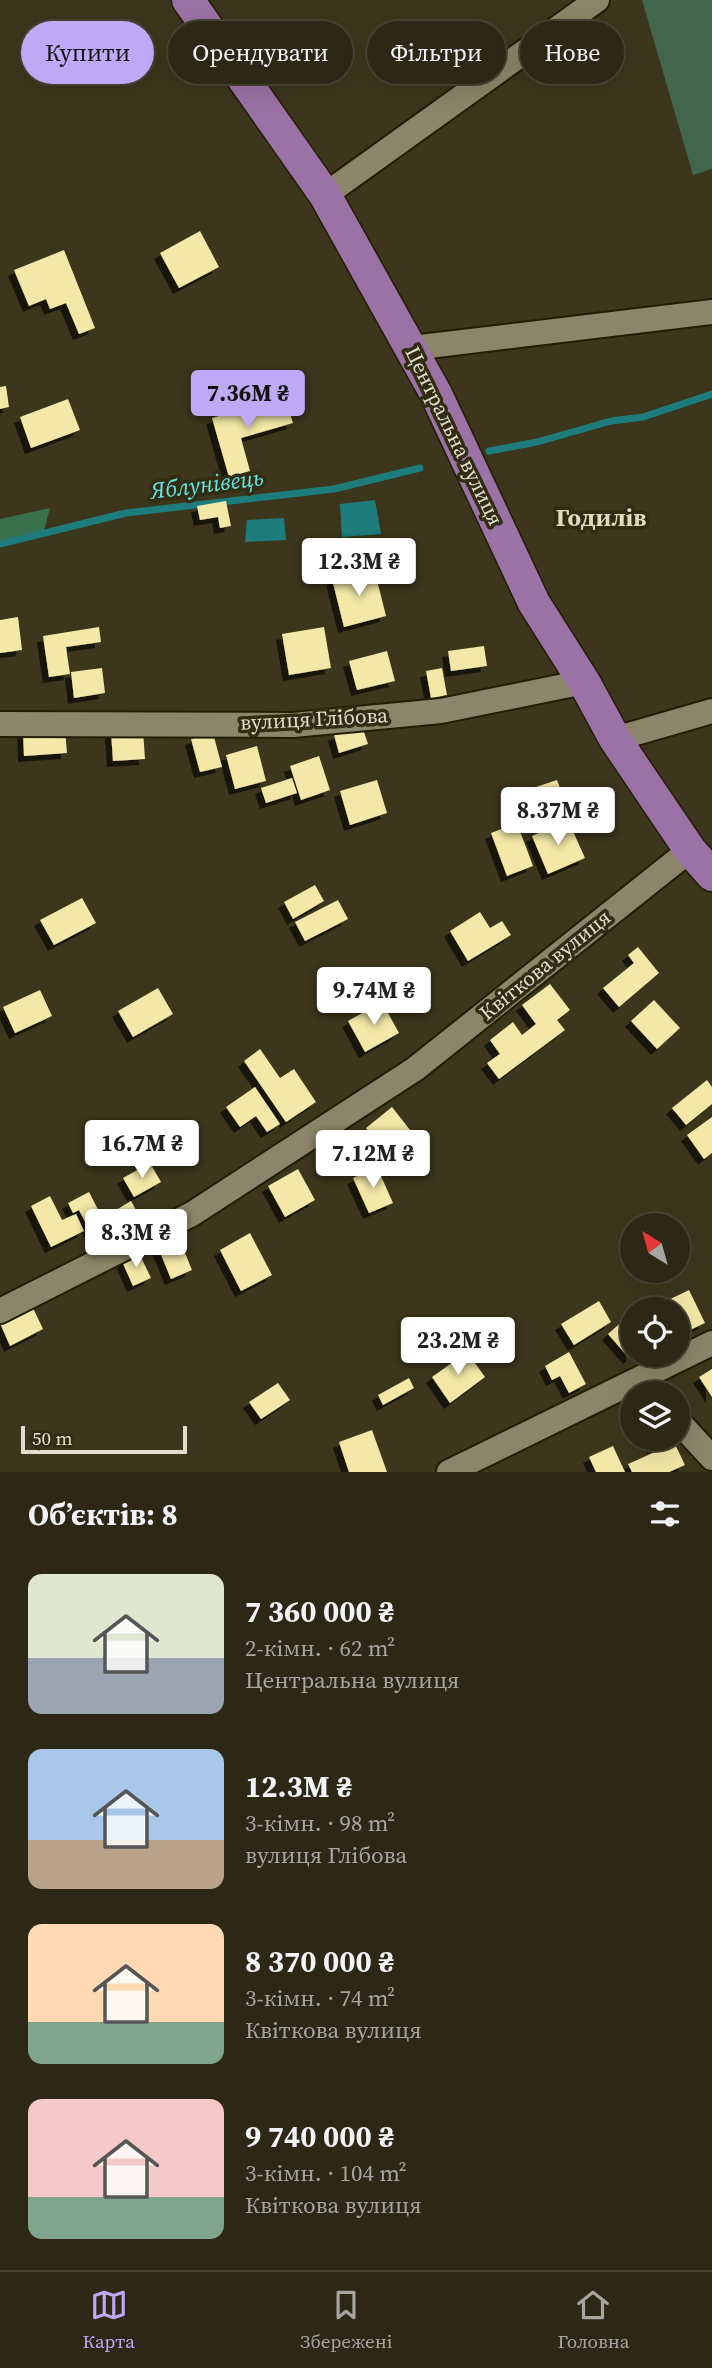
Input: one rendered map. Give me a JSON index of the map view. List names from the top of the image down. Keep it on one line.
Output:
{"streets":{"main road":["Центральна вулиця"],"street":["вулиця Глібова","Квіткова вулиця"]},"crossings":[["Центральна вулиця","вулиця Глібова"],["Центральна вулиця","Квіткова вулиця"]],"districts":["Годилів"],"water":["Яблунівець"],"scale_bar":"50 m","north":"top left","page":{"chip":["Купити","Орендувати","Фільтри","Нове"],"price":["7.36M ₴","12.3M ₴","8.37M ₴","9.74M ₴","16.7M ₴","7.12M ₴","8.3M ₴","23.2M ₴"],"scale":"50 m","heading":"Об’єктів: 8","list":[{"name":"7 360 000 ₴","note":"2-кімн. · 62 m² · Центральна вулиця"},{"name":"12.3M ₴","note":"3-кімн. · 98 m² · вулиця Глібова"},{"name":"8 370 000 ₴","note":"3-кімн. · 74 m² · Квіткова вулиця"},{"name":"9 740 000 ₴","note":"3-кімн. · 104 m² · Квіткова вулиця"}],"tabs":["Карта","Збережені","Головна"]}}
